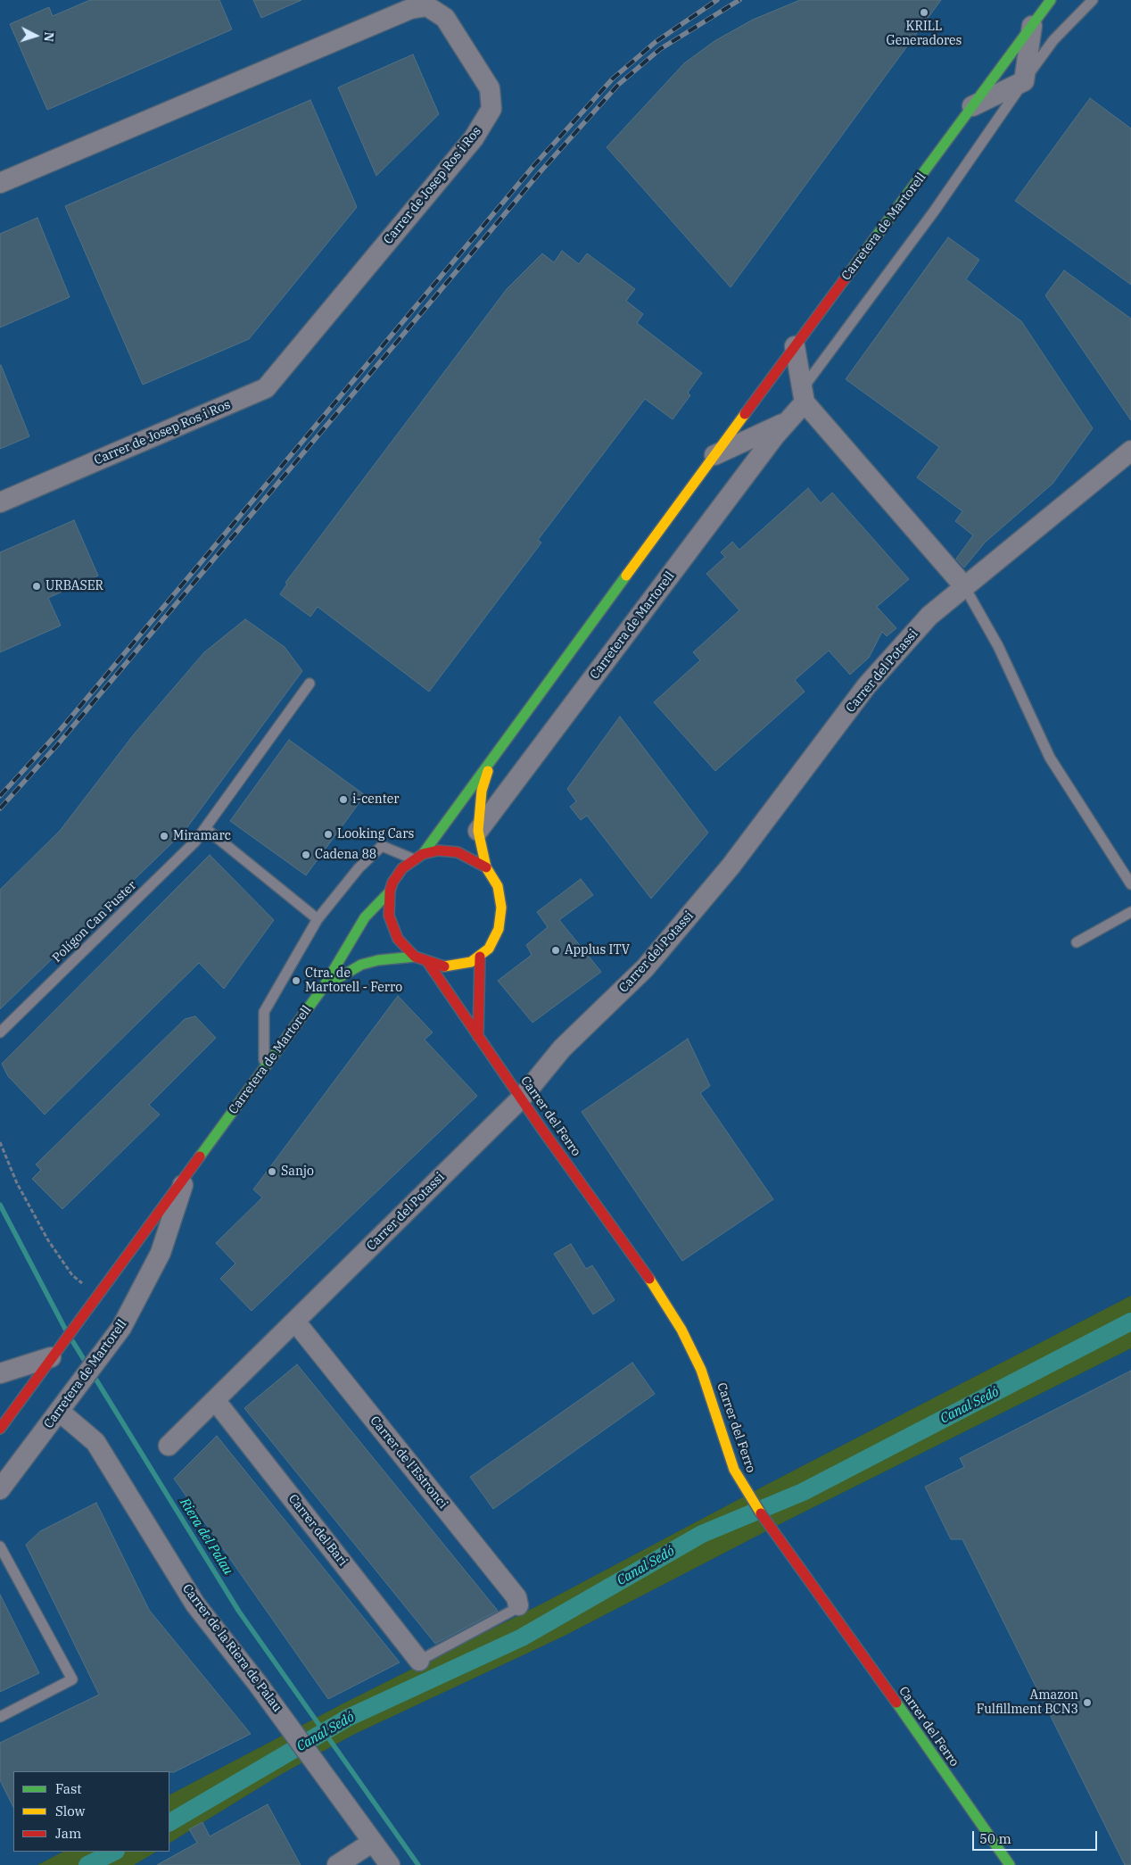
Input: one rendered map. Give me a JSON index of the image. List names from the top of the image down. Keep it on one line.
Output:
{"streets":{"main road":["Carretera de Martorell","Carrer del Ferro"],"street":["Carrer de Josep Ros i Ros","Carrer del Potassi","Carrer de l'Estronci","Carrer del Bari","Carrer de la Riera de Palau"],"lane":["Polígon Can Fuster"]},"crossings":[["Carretera de Martorell","Carrer del Ferro"],["Carretera de Martorell","Carrer de la Riera de Palau"],["Carrer del Potassi","Carrer del Ferro"],["Carrer del Potassi","Carrer de l'Estronci"],["Carrer del Potassi","Carrer del Bari"]],"water":["Canal Sedó","Riera del Palau"],"places":["KRILL Generadores","URBASER","i-center","Looking Cars","Miramarc","Cadena 88","Applus ITV","Ctra. de Martorell - Ferro","Sanjo","Amazon Fulfillment BCN3"],"legend":["Fast","Slow","Jam"],"scale_bar":"50 m","north":"right"}
